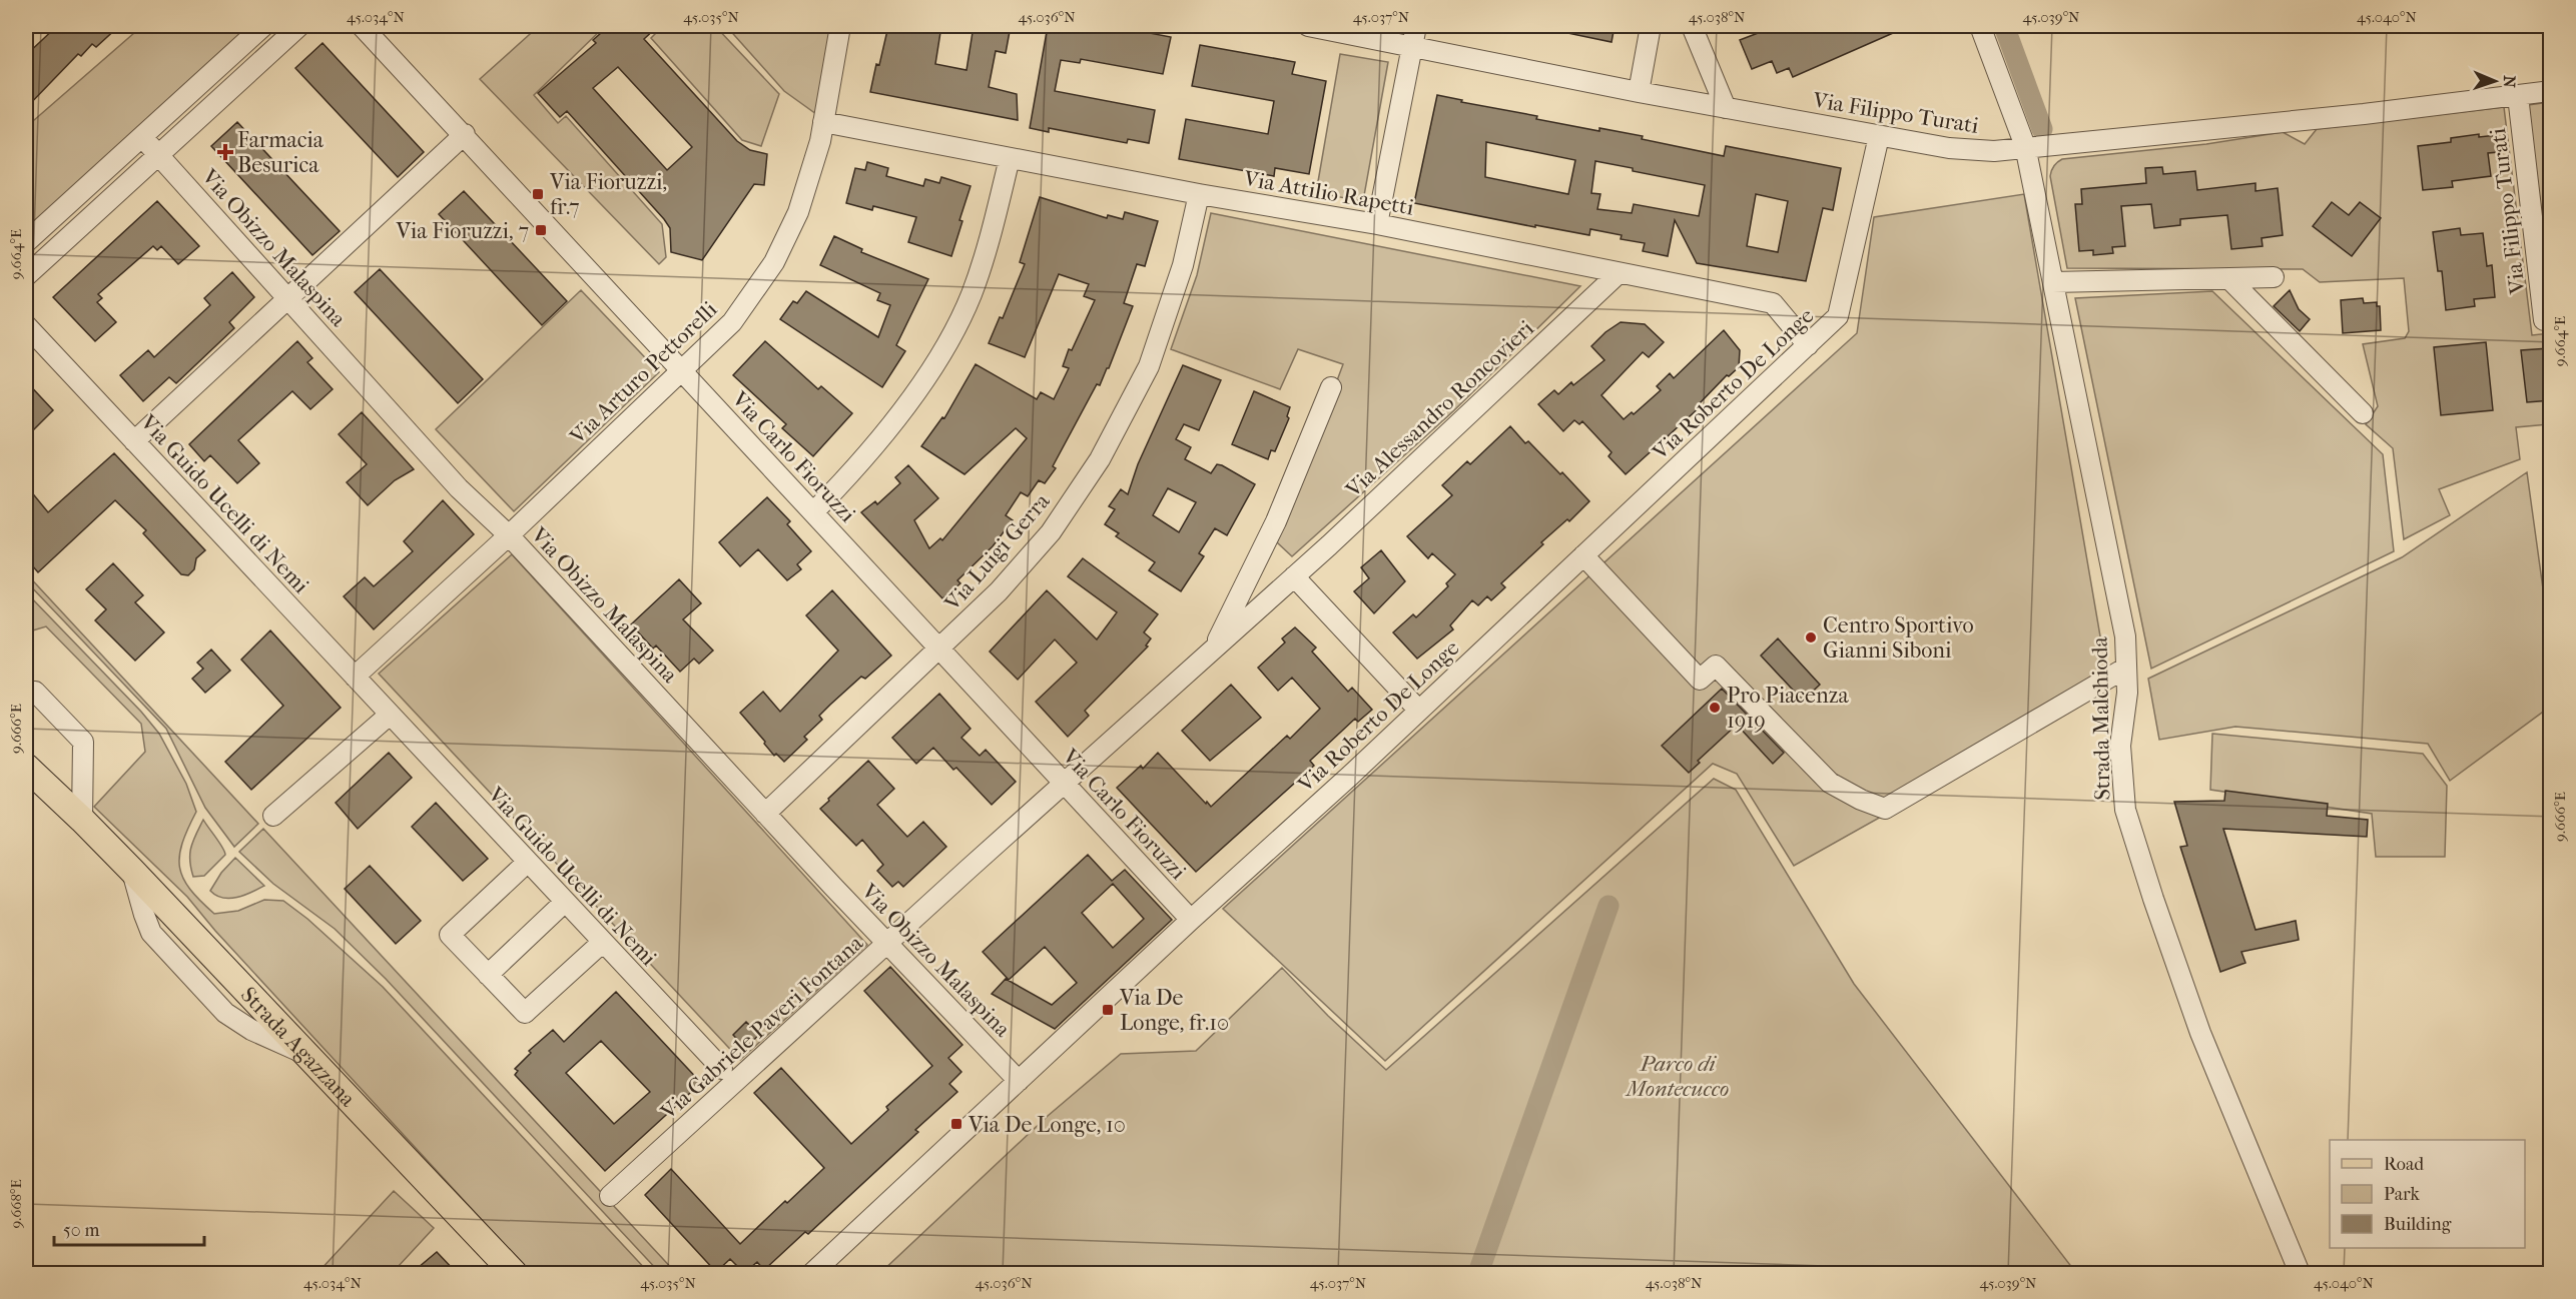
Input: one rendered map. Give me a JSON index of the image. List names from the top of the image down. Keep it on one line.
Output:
{"streets":{"main road":["Strada Agazzana"],"street":["Via Filippo Turati","Via Attilio Rapetti","Via Obizzo Malaspina","Via Arturo Pettorelli","Via Roberto De Longe","Via Alessandro Roncovieri","Via Carlo Fioruzzi","Via Guido Ucelli di Nemi","Via Luigi Gerra","Strada Malchioda","Via Gabriele Paveri Fontana"]},"crossings":[["Via Filippo Turati","Via Roberto De Longe"],["Via Filippo Turati","Strada Malchioda"],["Via Attilio Rapetti","Via Arturo Pettorelli"],["Via Attilio Rapetti","Via Roberto De Longe"],["Via Attilio Rapetti","Via Alessandro Roncovieri"],["Via Attilio Rapetti","Via Luigi Gerra"],["Via Obizzo Malaspina","Via Arturo Pettorelli"],["Via Obizzo Malaspina","Via Roberto De Longe"],["Via Obizzo Malaspina","Via Luigi Gerra"],["Via Obizzo Malaspina","Via Gabriele Paveri Fontana"],["Via Arturo Pettorelli","Via Carlo Fioruzzi"],["Via Arturo Pettorelli","Via Guido Ucelli di Nemi"],["Via Roberto De Longe","Via Carlo Fioruzzi"],["Via Alessandro Roncovieri","Via Gabriele Paveri Fontana"],["Via Carlo Fioruzzi","Via Luigi Gerra"],["Via Carlo Fioruzzi","Via Gabriele Paveri Fontana"]],"parks":["Parco di Montecucco"],"places":{"health":["Farmacia Besurica"],"transit":["Via Fioruzzi, fr.7","Via Fioruzzi, 7","Via De Longe, fr.10","Via De Longe, 10"],"other":["Centro Sportivo Gianni Siboni","Pro Piacenza 1919"]},"legend":["Road","Park","Building"],"scale_bar":"50 m","north":"right","coordinates":["45.034°N","45.035°N","45.036°N","45.037°N","45.038°N","45.039°N","45.040°N","9.664°E","9.666°E","9.668°E"]}
